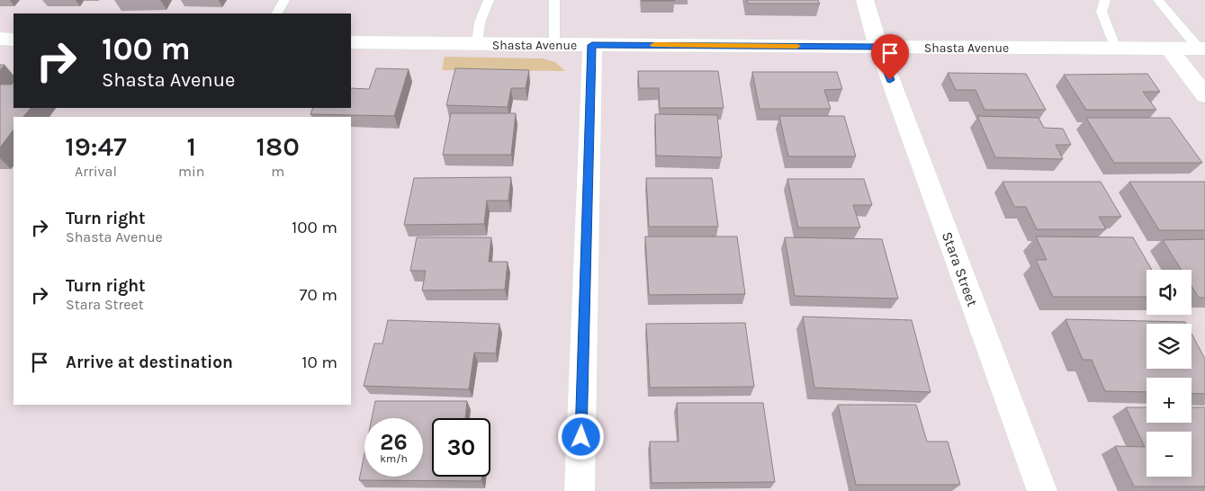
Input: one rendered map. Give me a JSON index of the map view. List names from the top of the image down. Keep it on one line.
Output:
{"streets":{"street":["Shasta Avenue","Stara Street"]},"crossings":[["Shasta Avenue","Stara Street"]],"page":{"turn":["100 m","Shasta Avenue"],"eta":["19:47","Arrival","1","min","180","m"],"list":[{"name":"Turn right","note":"Shasta Avenue","value":"100 m"},{"name":"Turn right","note":"Stara Street","value":"70 m"},{"name":"Arrive at destination","value":"10 m"}],"map_buttons":["+","−"],"speed":"26 km/h","limit":"30"}}
